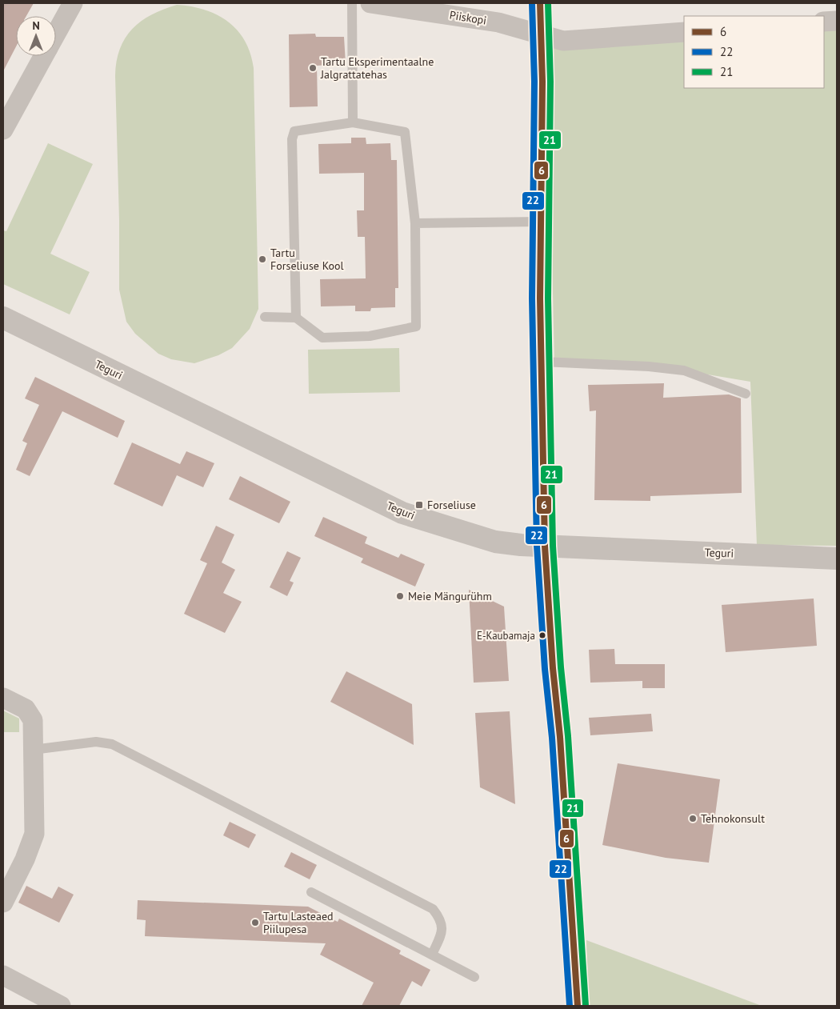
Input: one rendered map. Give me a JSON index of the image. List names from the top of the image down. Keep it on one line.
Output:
{"streets":{"street":["Piiskopi","Teguri"]},"places":{"other":["Tartu Eksperimentaalne Jalgrattatehas","Tartu Forseliuse Kool","Meie Mängurühm","E-Kaubamaja","Tehnokonsult","Tartu Lasteaed Piilupesa"],"transit":["Forseliuse"]},"lines":["transit line 6","transit line 22","transit line 21"],"legend":["6","22","21"],"north":"top"}
